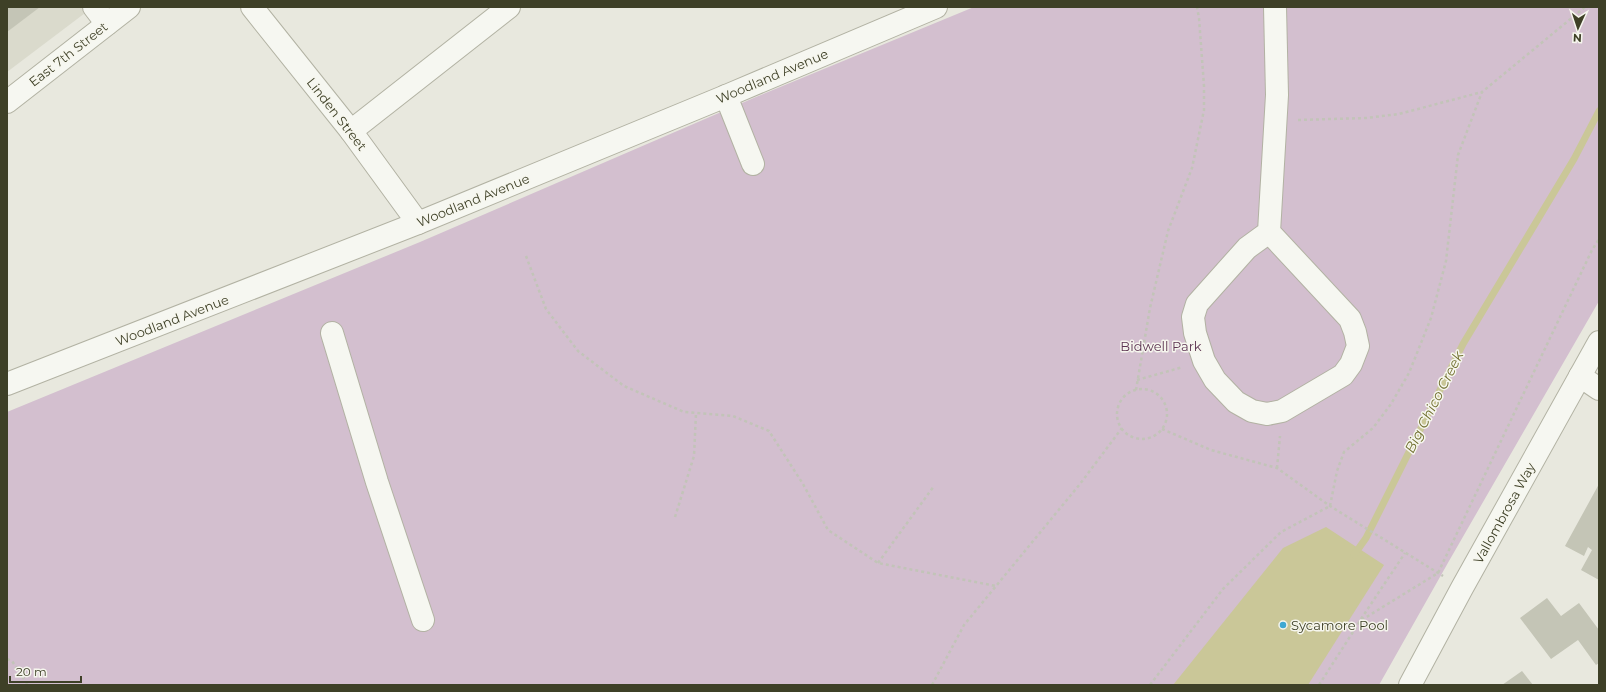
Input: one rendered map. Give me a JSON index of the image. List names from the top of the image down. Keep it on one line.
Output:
{"streets":{"street":["East 7th Street","Woodland Avenue","Linden Street","Vallombrosa Way"]},"crossings":[["Woodland Avenue","Linden Street"]],"water":["Big Chico Creek"],"parks":["Bidwell Park"],"places":["Sycamore Pool"],"scale_bar":"20 m","north":"bottom"}
